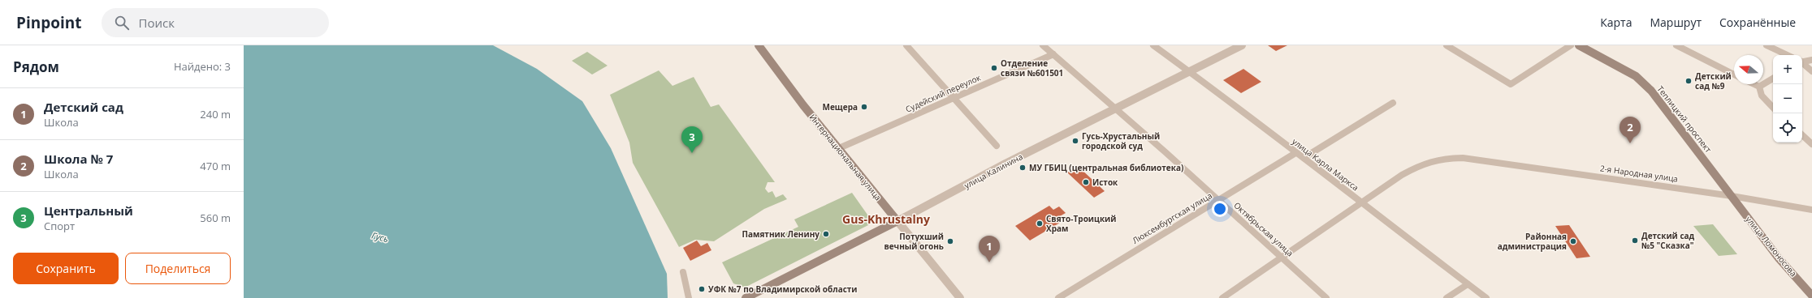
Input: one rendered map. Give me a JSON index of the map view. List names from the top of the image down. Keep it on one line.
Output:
{"streets":{"main road":["Теплицкий проспект","Интернациональная улица","улица Калинина","улица Ломоносова"],"street":["Судейский переулок","улица Карла Маркса","2-я Народная улица","Люксембургская улица","Октябрьская улица"]},"crossings":[["Судейский переулок","Интернациональная улица"],["Судейский переулок","Октябрьская улица"],["Теплицкий проспект","2-я Народная улица"],["Теплицкий проспект","улица Ломоносова"],["Интернациональная улица","улица Калинина"],["улица Карла Маркса","улица Калинина"],["улица Карла Маркса","2-я Народная улица"],["улица Карла Маркса","Люксембургская улица"],["улица Калинина","Октябрьская улица"],["2-я Народная улица","Октябрьская улица"],["2-я Народная улица","улица Ломоносова"],["Люксембургская улица","Октябрьская улица"]],"districts":["Gus-Khrustalny"],"water":["Гусь"],"places":["Отделение связи №601501","Детский сад №9","Мещера","Гусь-Хрустальный городской суд","МУ ГБИЦ (центральная библиотека)","Исток","Свято-Троицкий Храм","Памятник Ленину","Детский сад №5 \"Сказка\"","Потухший вечный огонь","Районная администрация","УФК №7 по Владимирской области"],"north":"left","page":{"header":"Pinpoint","search":"Поиск","nav":["Карта","Маршрут","Сохранённые"],"heading":["Рядом","Найдено: 3"],"map_buttons":["+","−"],"list":[{"mark":"1","name":"Детский сад","note":"Школа","value":"240 m"},{"mark":"2","name":"Школа № 7","note":"Школа","value":"470 m"},{"mark":"3","name":"Центральный","note":"Спорт","value":"560 m"}],"pins":["2","3","1"],"buttons":["Сохранить","Поделиться"]}}
